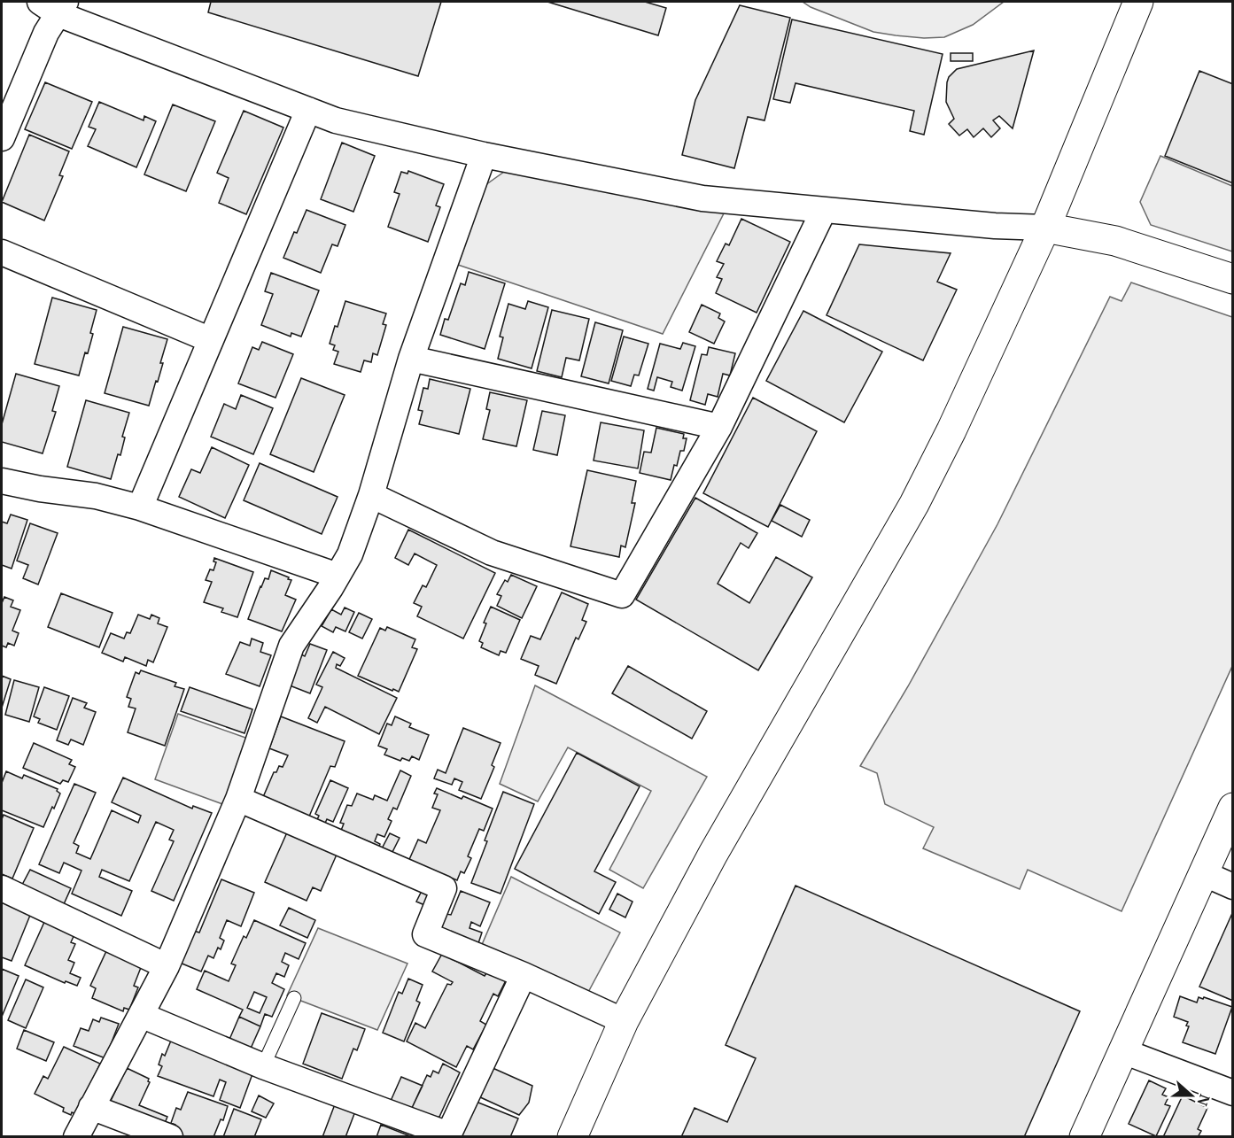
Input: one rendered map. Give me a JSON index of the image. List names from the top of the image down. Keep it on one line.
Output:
{"north":"right"}
